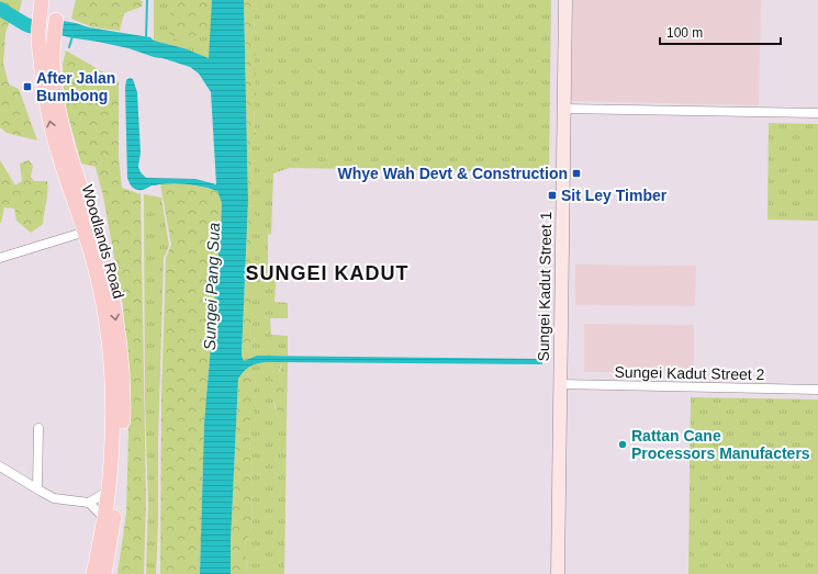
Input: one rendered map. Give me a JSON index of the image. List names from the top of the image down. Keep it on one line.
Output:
{"streets":{"main road":["Woodlands Road"],"street":["Sungei Kadut Street 1","Sungei Kadut Street 2"]},"crossings":[["Sungei Kadut Street 1","Sungei Kadut Street 2"]],"districts":["SUNGEI KADUT"],"water":["Sungei Pang Sua"],"places":{"transit":["After Jalan Bumbong","Whye Wah Devt & Construction","Sit Ley Timber"],"other":["Rattan Cane Processors Manufacters"]},"scale_bar":"100 m"}
